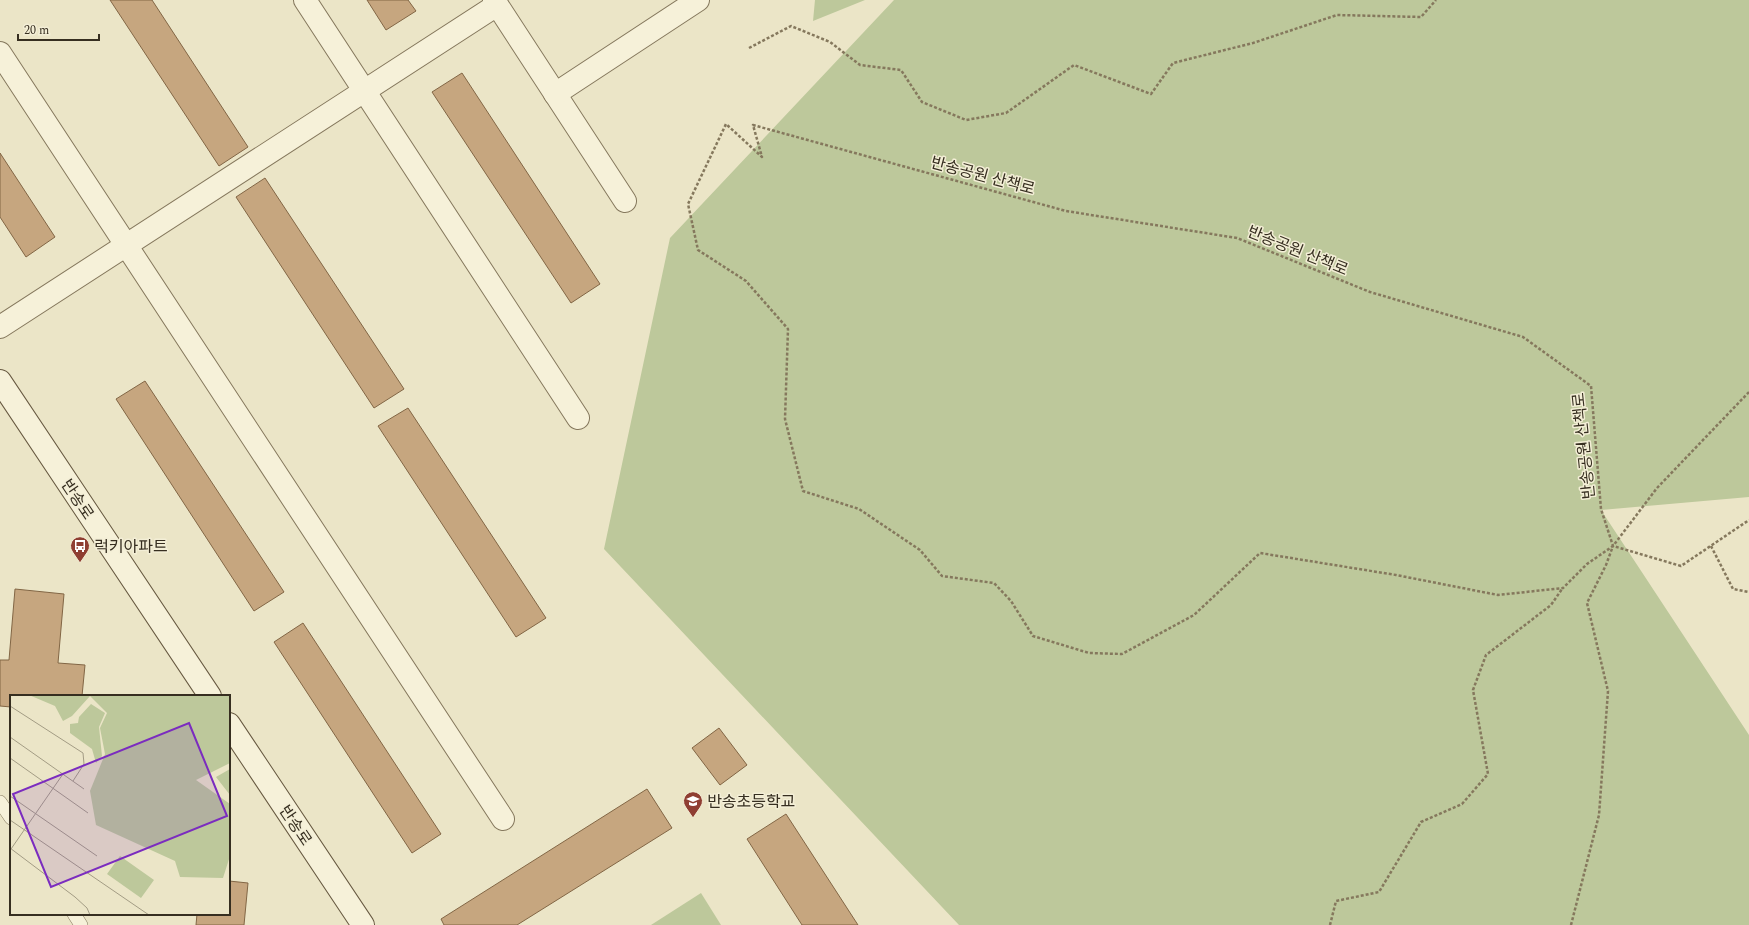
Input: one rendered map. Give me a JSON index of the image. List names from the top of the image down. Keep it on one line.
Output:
{"streets":{"street":["반송로"],"path":["반송공원 산책로"]},"places":{"bus stop":["럭키아파트"],"school or university":["반송초등학교"]},"scale_bar":"20 m"}
